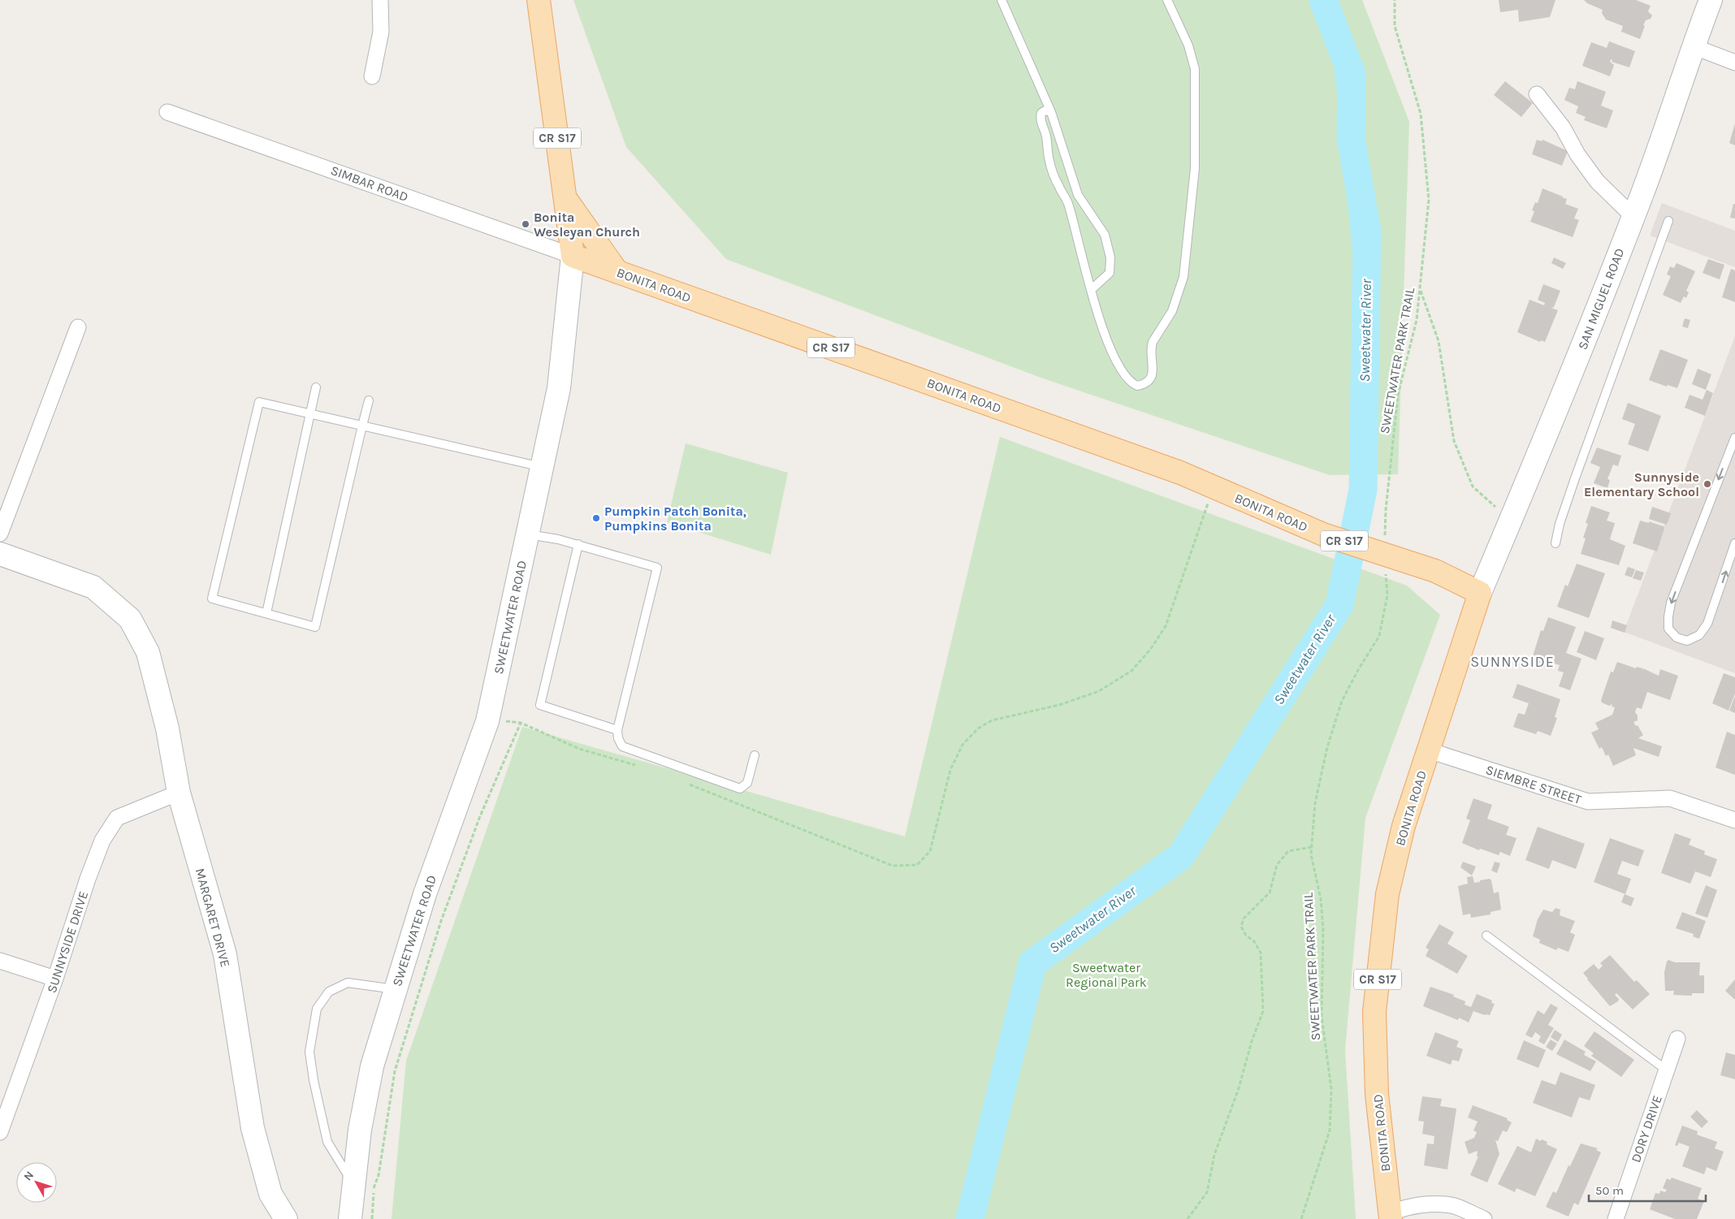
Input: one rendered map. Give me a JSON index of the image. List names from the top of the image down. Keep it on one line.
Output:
{"streets":{"main road":["CR S17","BONITA ROAD","SWEETWATER ROAD"],"street":["SIMBAR ROAD","SAN MIGUEL ROAD","SIEMBRE STREET","MARGARET DRIVE","SUNNYSIDE DRIVE","DORY DRIVE"],"path":["SWEETWATER PARK TRAIL"]},"crossings":[["SIMBAR ROAD","BONITA ROAD"],["SIMBAR ROAD","SWEETWATER ROAD"],["BONITA ROAD","SAN MIGUEL ROAD"],["BONITA ROAD","SWEETWATER ROAD"],["BONITA ROAD","SIEMBRE STREET"],["MARGARET DRIVE","SUNNYSIDE DRIVE"]],"districts":["SUNNYSIDE"],"water":["Sweetwater River"],"parks":["Sweetwater Regional Park"],"places":["Bonita Wesleyan Church","Sunnyside Elementary School","Pumpkin Patch Bonita, Pumpkins Bonita"],"scale_bar":"50 m","north":"top left"}
